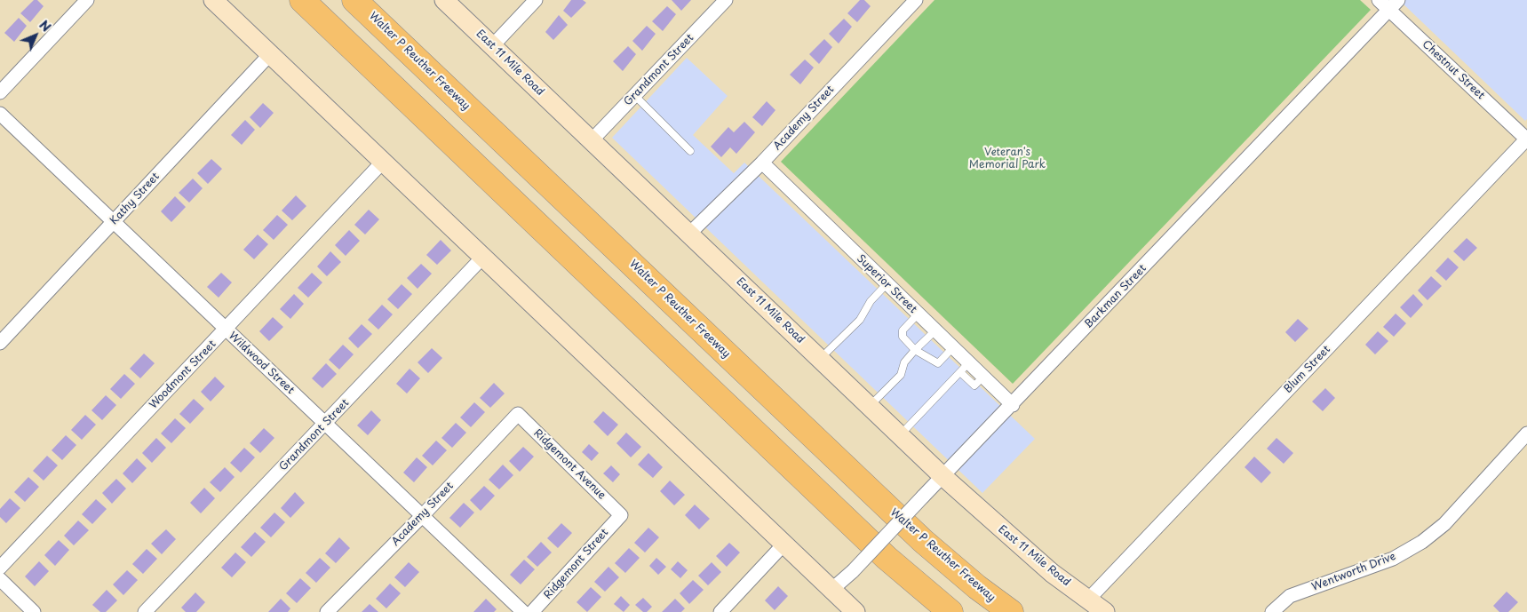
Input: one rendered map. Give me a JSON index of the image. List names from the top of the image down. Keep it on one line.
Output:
{"streets":{"highway":["Walter P Reuther Freeway"],"main road":["East 11 Mile Road"],"street":["Grandmont Street","Chestnut Street","Academy Street","Kathy Street","Superior Street","Barkman Street","Wildwood Street","Blum Street","Woodmont Street","Ridgemont Avenue","Ridgemont Street","Wentworth Drive"]},"crossings":[["East 11 Mile Road","Grandmont Street"],["East 11 Mile Road","Academy Street"],["East 11 Mile Road","Barkman Street"],["East 11 Mile Road","Blum Street"],["Grandmont Street","Wildwood Street"],["Chestnut Street","Barkman Street"],["Chestnut Street","Blum Street"],["Academy Street","Superior Street"],["Academy Street","Wildwood Street"],["Academy Street","Ridgemont Avenue"],["Kathy Street","Wildwood Street"],["Superior Street","Barkman Street"],["Wildwood Street","Woodmont Street"],["Ridgemont Avenue","Ridgemont Street"]],"parks":["Veteran's Memorial Park"],"north":"top right"}
